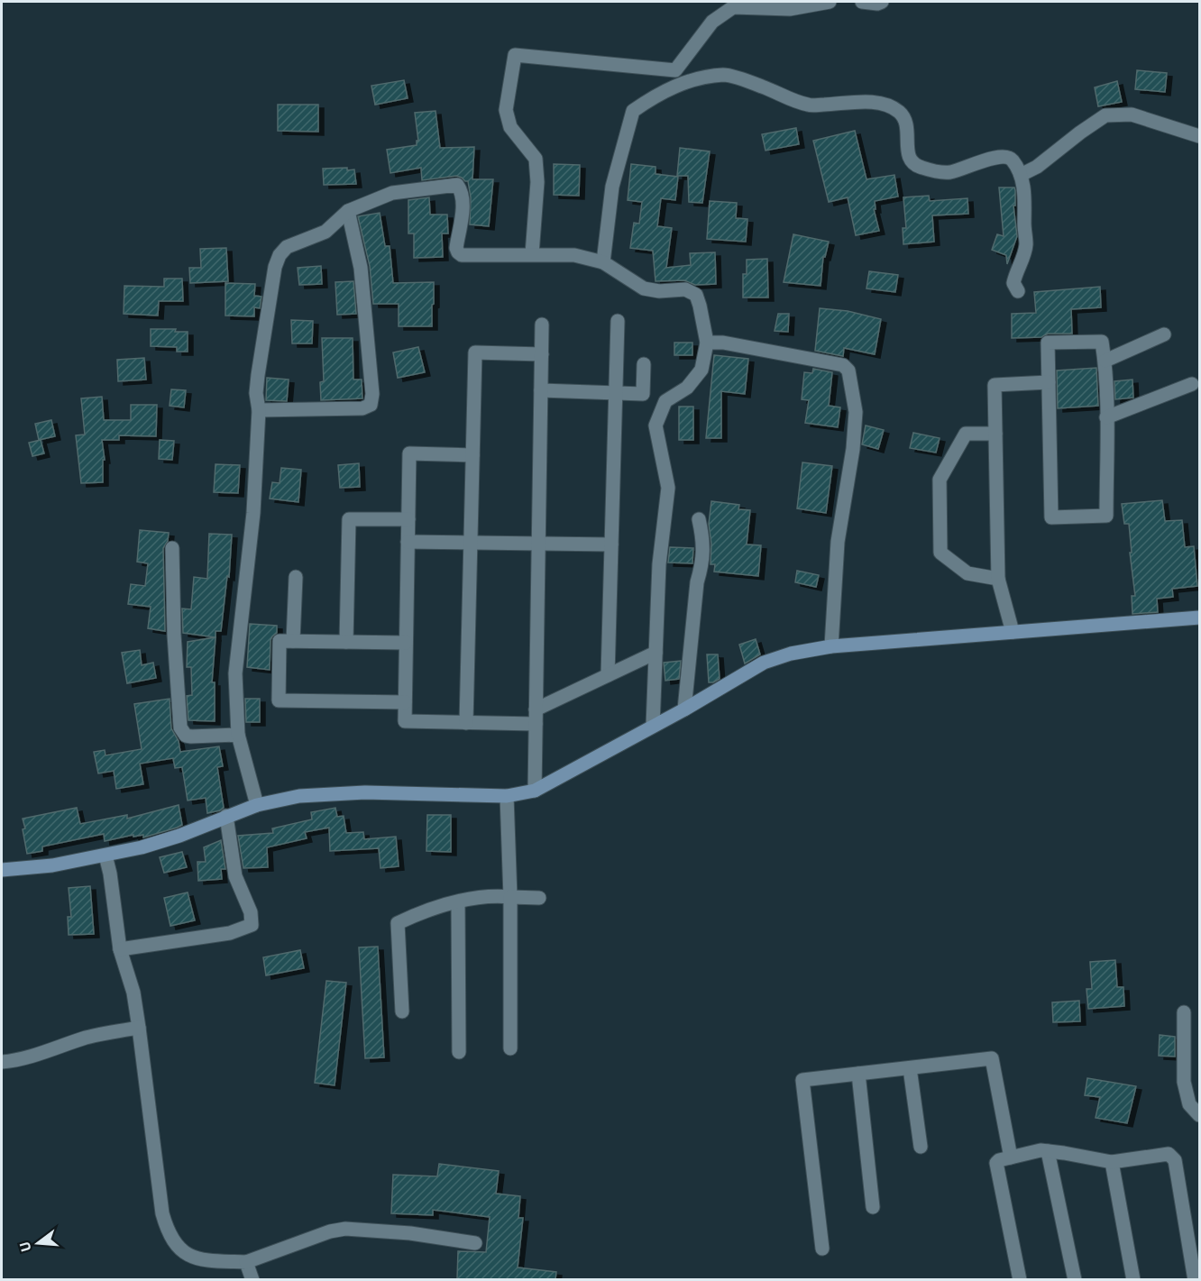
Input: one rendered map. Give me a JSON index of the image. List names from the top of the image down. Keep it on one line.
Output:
{"north":"left"}
